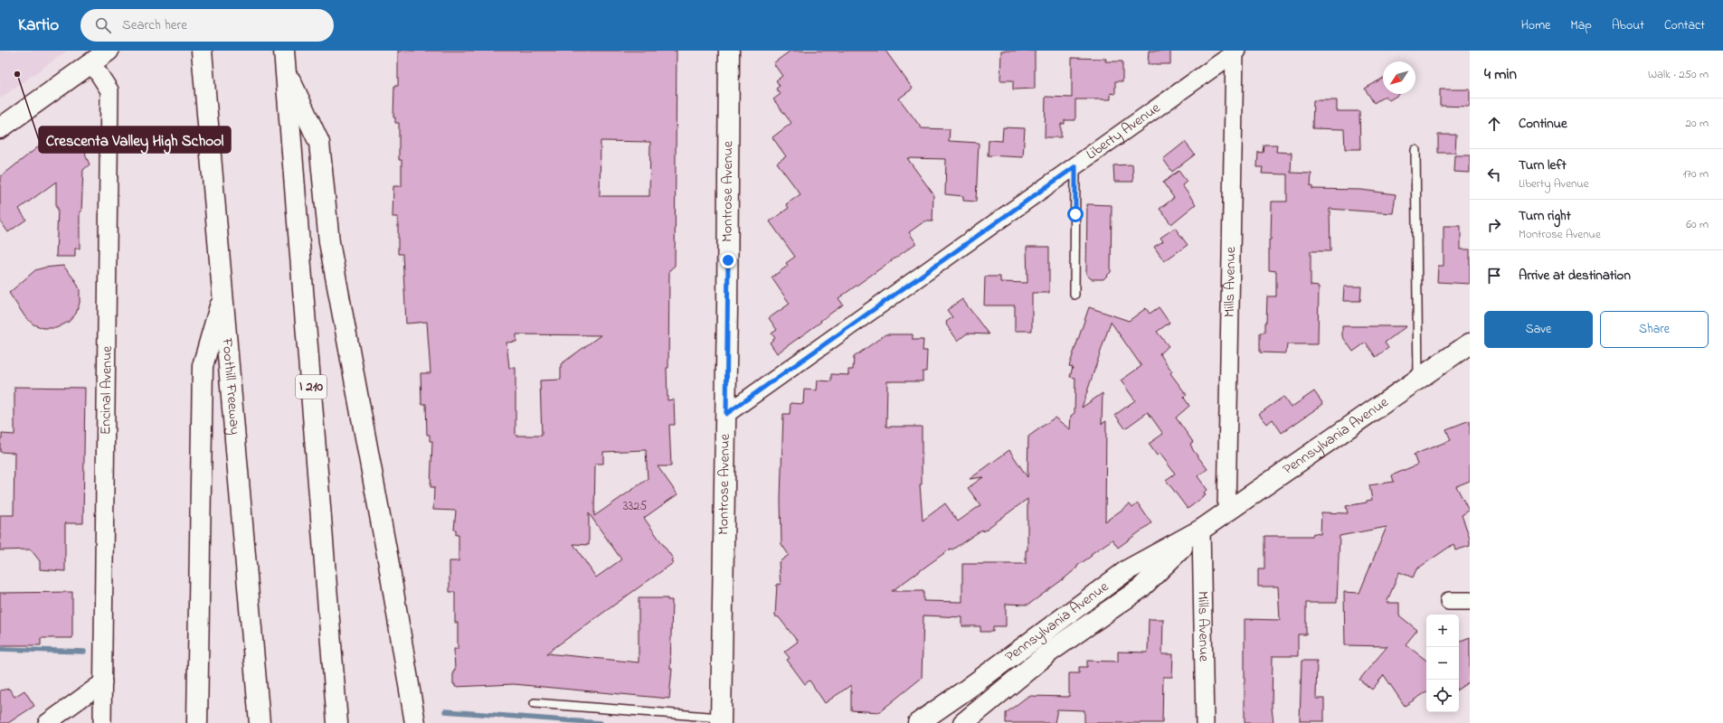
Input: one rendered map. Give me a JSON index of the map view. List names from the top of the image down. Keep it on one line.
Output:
{"streets":{"main road":["Montrose Avenue","Foothill Freeway","I 210","Pennsylvania Avenue"],"street":["Liberty Avenue","Mills Avenue","Encinal Avenue"]},"crossings":[["Liberty Avenue","Montrose Avenue"],["Liberty Avenue","Mills Avenue"],["Mills Avenue","Pennsylvania Avenue"]],"places":["Crescenta Valley High School"],"house_numbers":["3325"],"north":"bottom left","page":{"header":"Kartio","search":"Search here","nav":["Home","Map","About","Contact"],"heading":["4 min","Walk · 250 m"],"list":[["Continue","20 m"],["Turn left","Liberty Avenue","170 m"],["Turn right","Montrose Avenue","60 m"],"Arrive at destination"],"buttons":["Save","Share"],"map_buttons":["+","−"]}}
